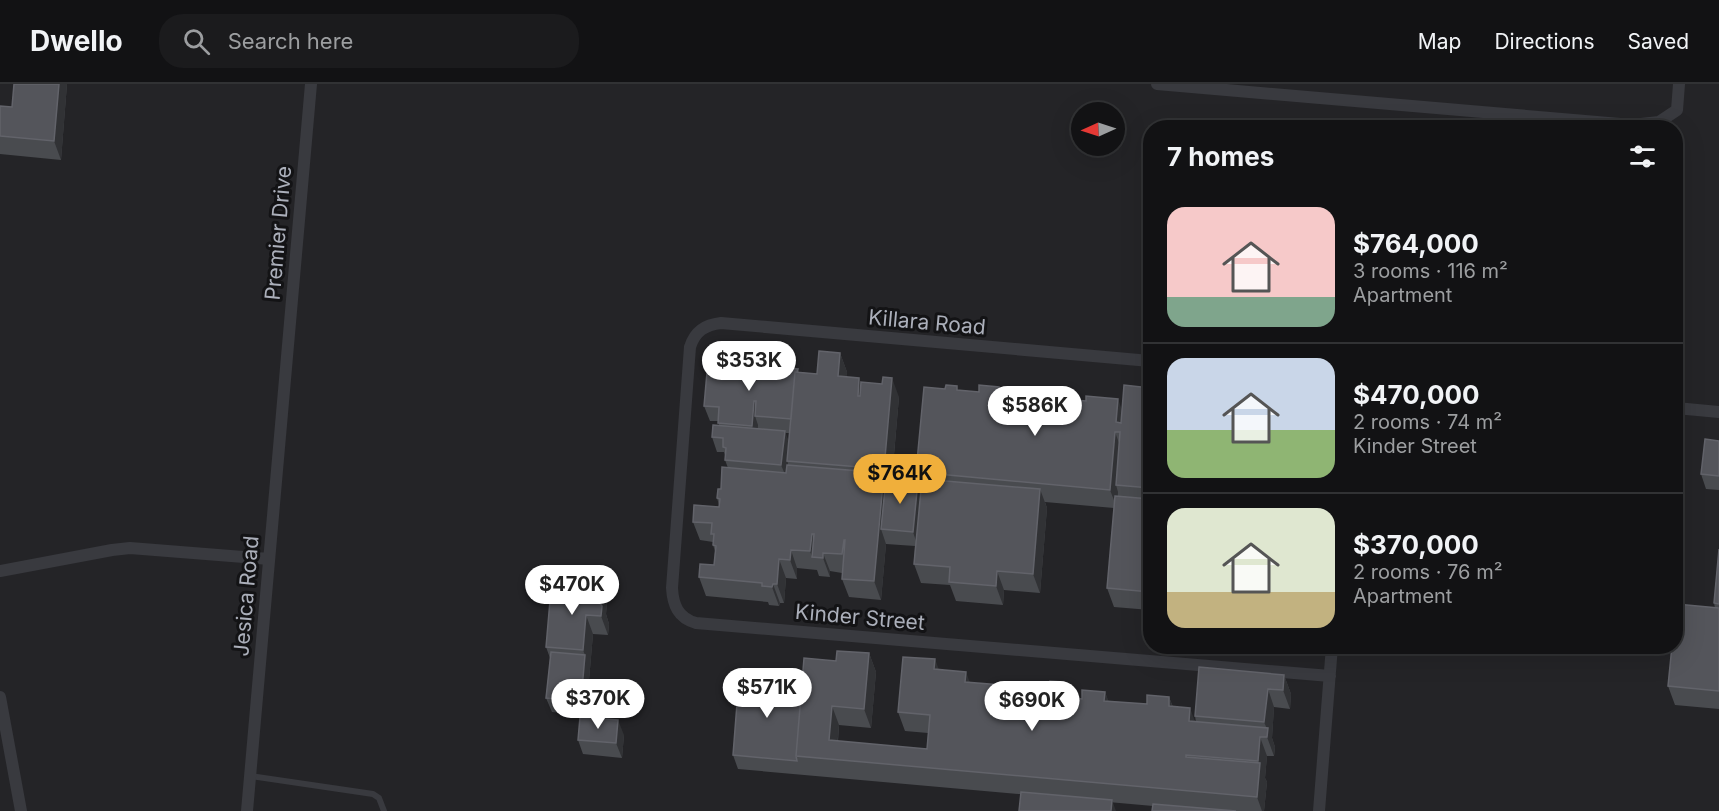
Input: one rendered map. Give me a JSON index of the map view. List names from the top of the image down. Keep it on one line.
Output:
{"streets":{"street":["Premier Drive","Killara Road","Jesica Road","Kinder Street"]},"crossings":[["Premier Drive","Jesica Road"],["Killara Road","Kinder Street"]],"north":"left","page":{"header":"Dwello","search":"Search here","nav":["Map","Directions","Saved"],"heading":"7 homes","list":[{"name":"$764,000","note":"3 rooms · 116 m² · Apartment"},{"name":"$470,000","note":"2 rooms · 74 m² · Kinder Street"},{"name":"$370,000","note":"2 rooms · 76 m² · Apartment"}],"price":["$353K","$586K","$764K","$470K","$571K","$370K","$690K"]}}
